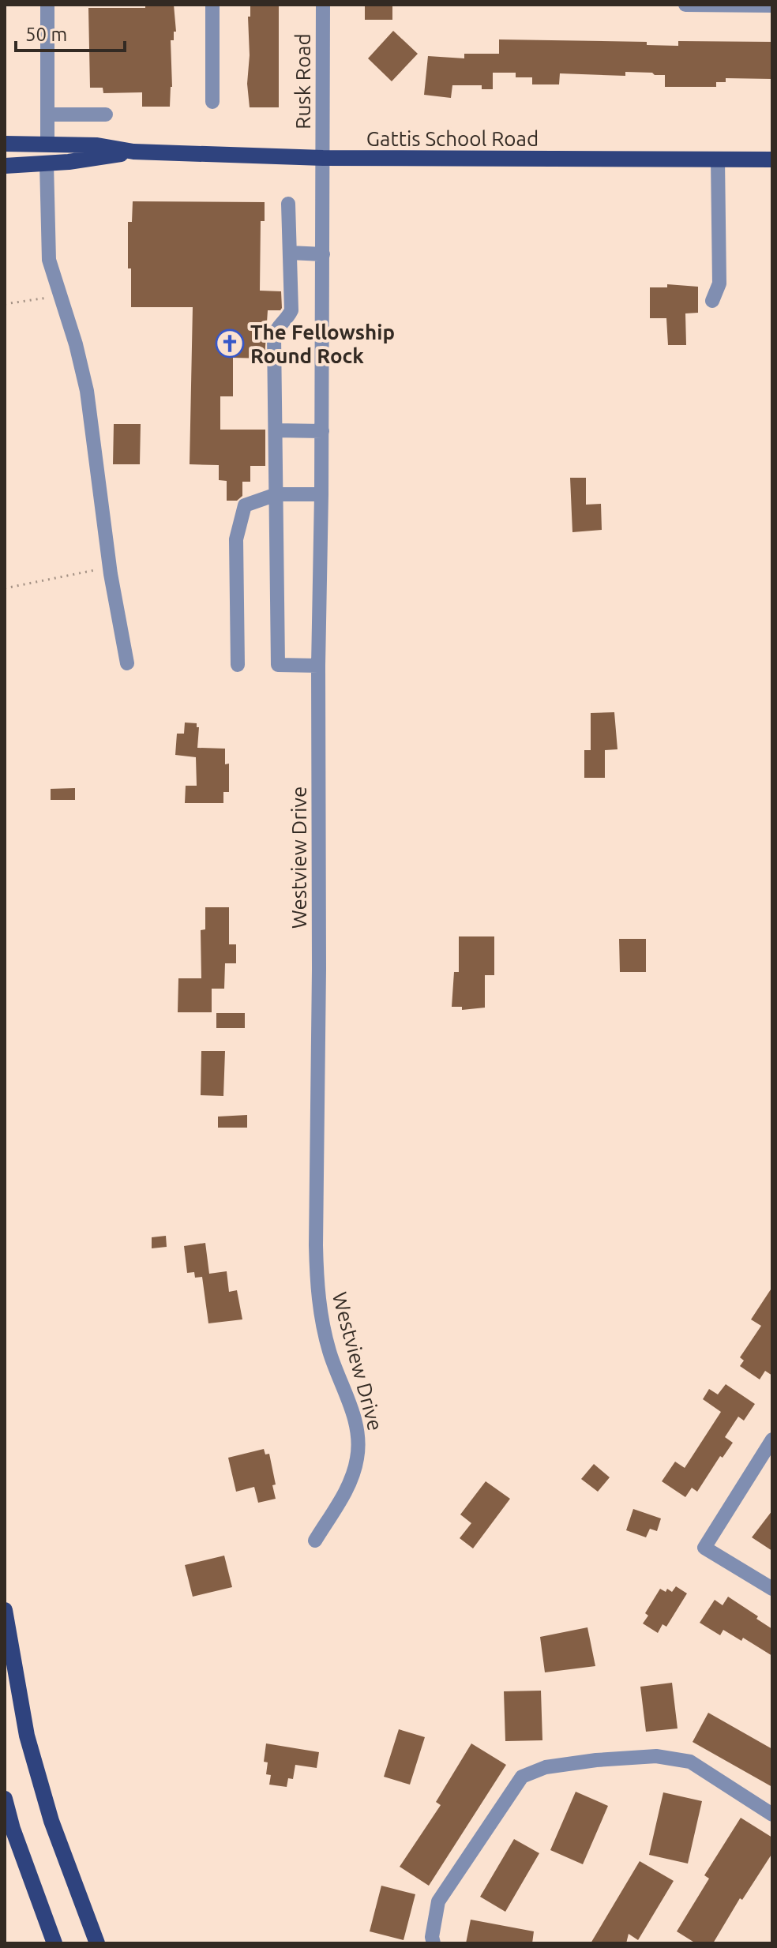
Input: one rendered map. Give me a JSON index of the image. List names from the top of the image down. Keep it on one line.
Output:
{"streets":{"main road":["Gattis School Road"],"street":["Rusk Road","Westview Drive"]},"crossings":[["Rusk Road","Gattis School Road"],["Rusk Road","Westview Drive"],["Gattis School Road","Westview Drive"]],"places":{"church":["The Fellowship Round Rock"]},"scale_bar":"50 m"}
